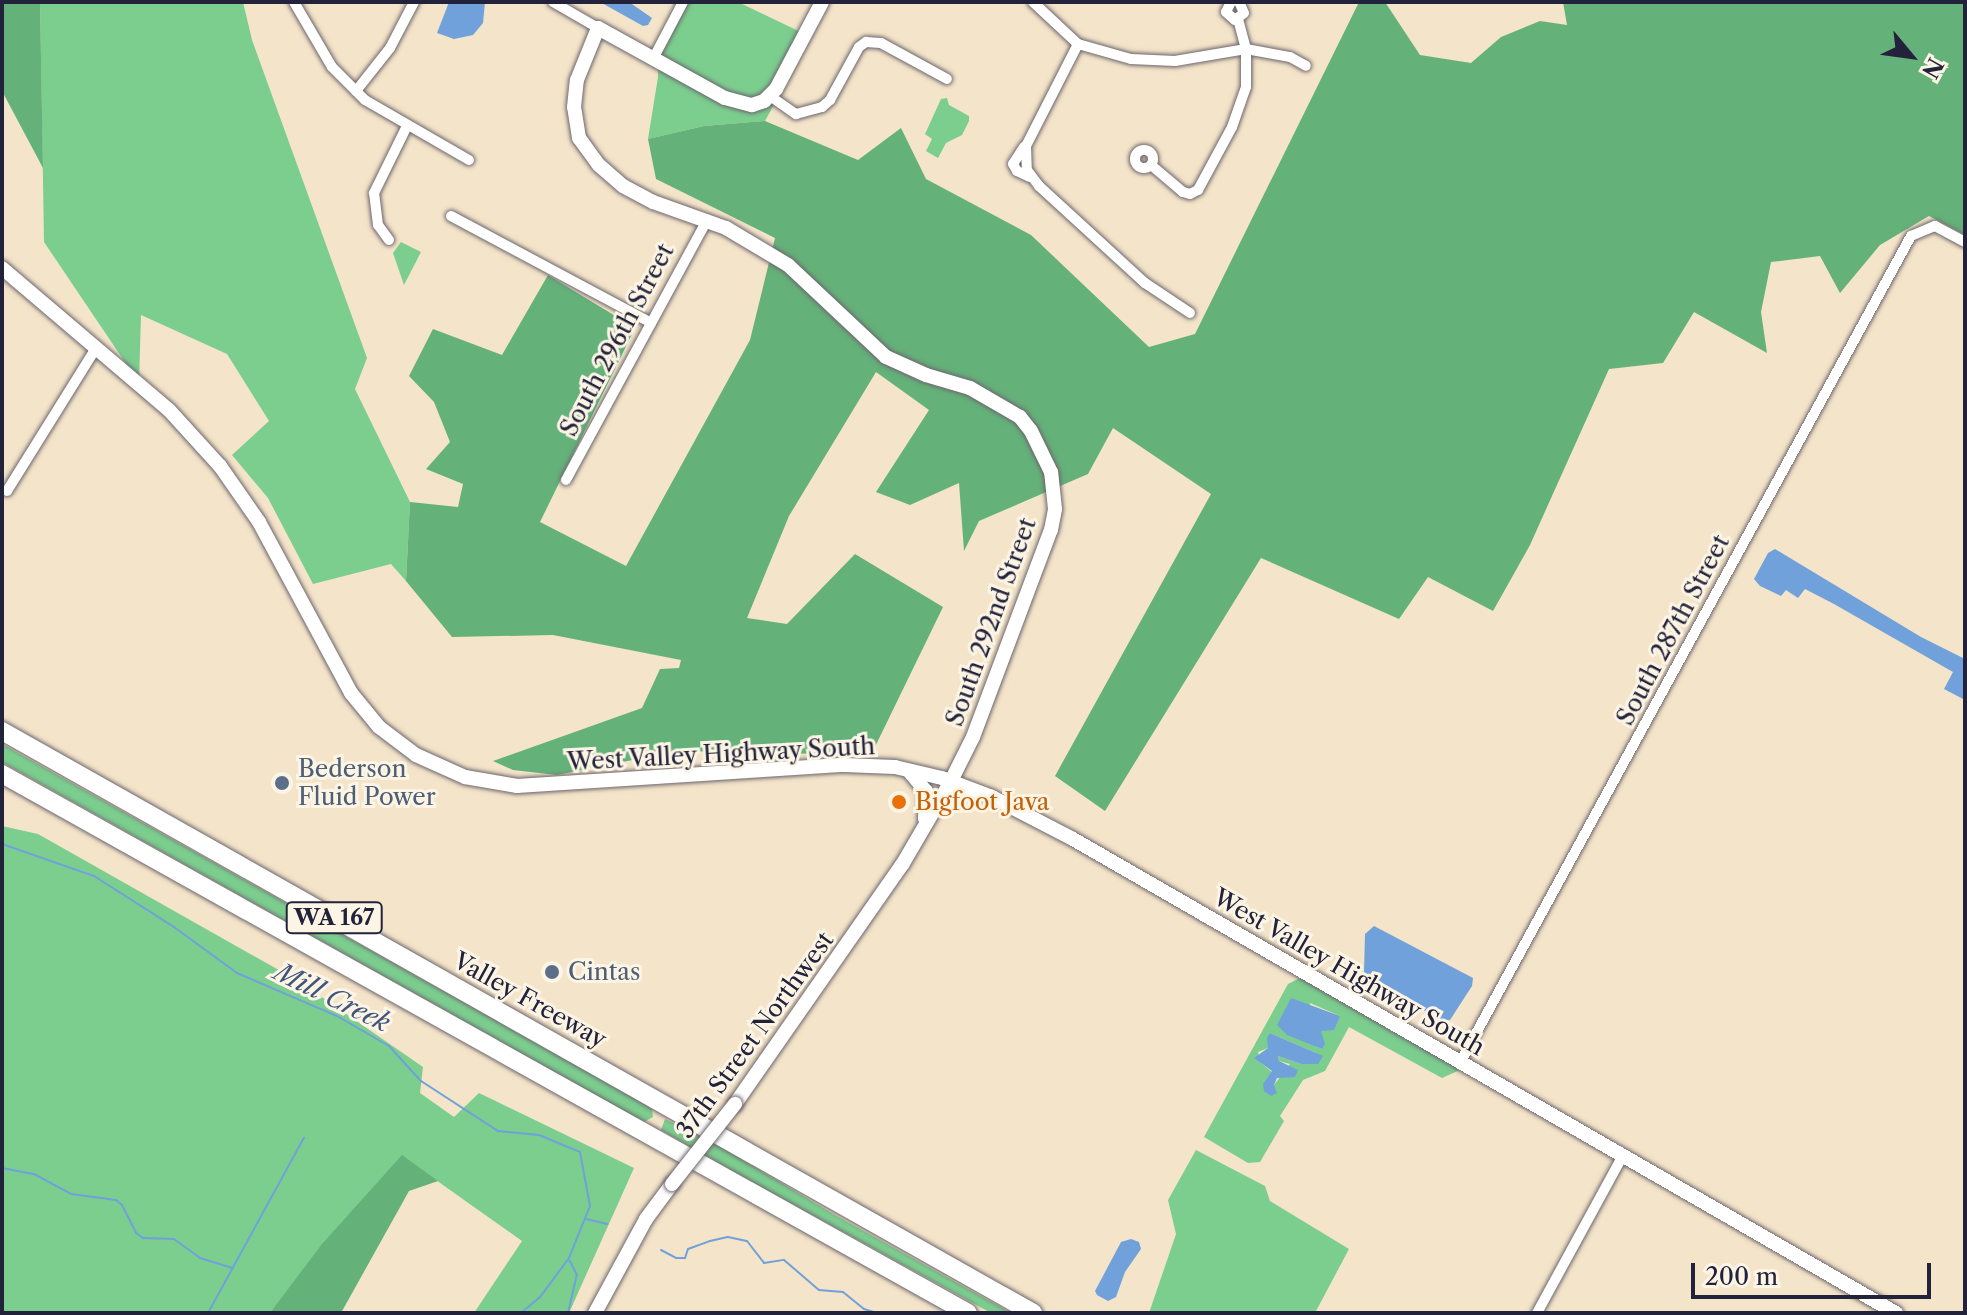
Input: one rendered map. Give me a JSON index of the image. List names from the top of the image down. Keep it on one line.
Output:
{"streets":{"highway":["WA 167","Valley Freeway"],"main road":["South 292nd Street","West Valley Highway South","37th Street Northwest"],"street":["South 296th Street","South 287th Street"]},"crossings":[["South 296th Street","South 292nd Street"],["South 292nd Street","West Valley Highway South"],["South 292nd Street","37th Street Northwest"],["South 287th Street","West Valley Highway South"],["West Valley Highway South","37th Street Northwest"]],"water":["Mill Creek"],"places":["Bederson Fluid Power","Bigfoot Java","Cintas"],"scale_bar":"200 m","north":"bottom right"}
